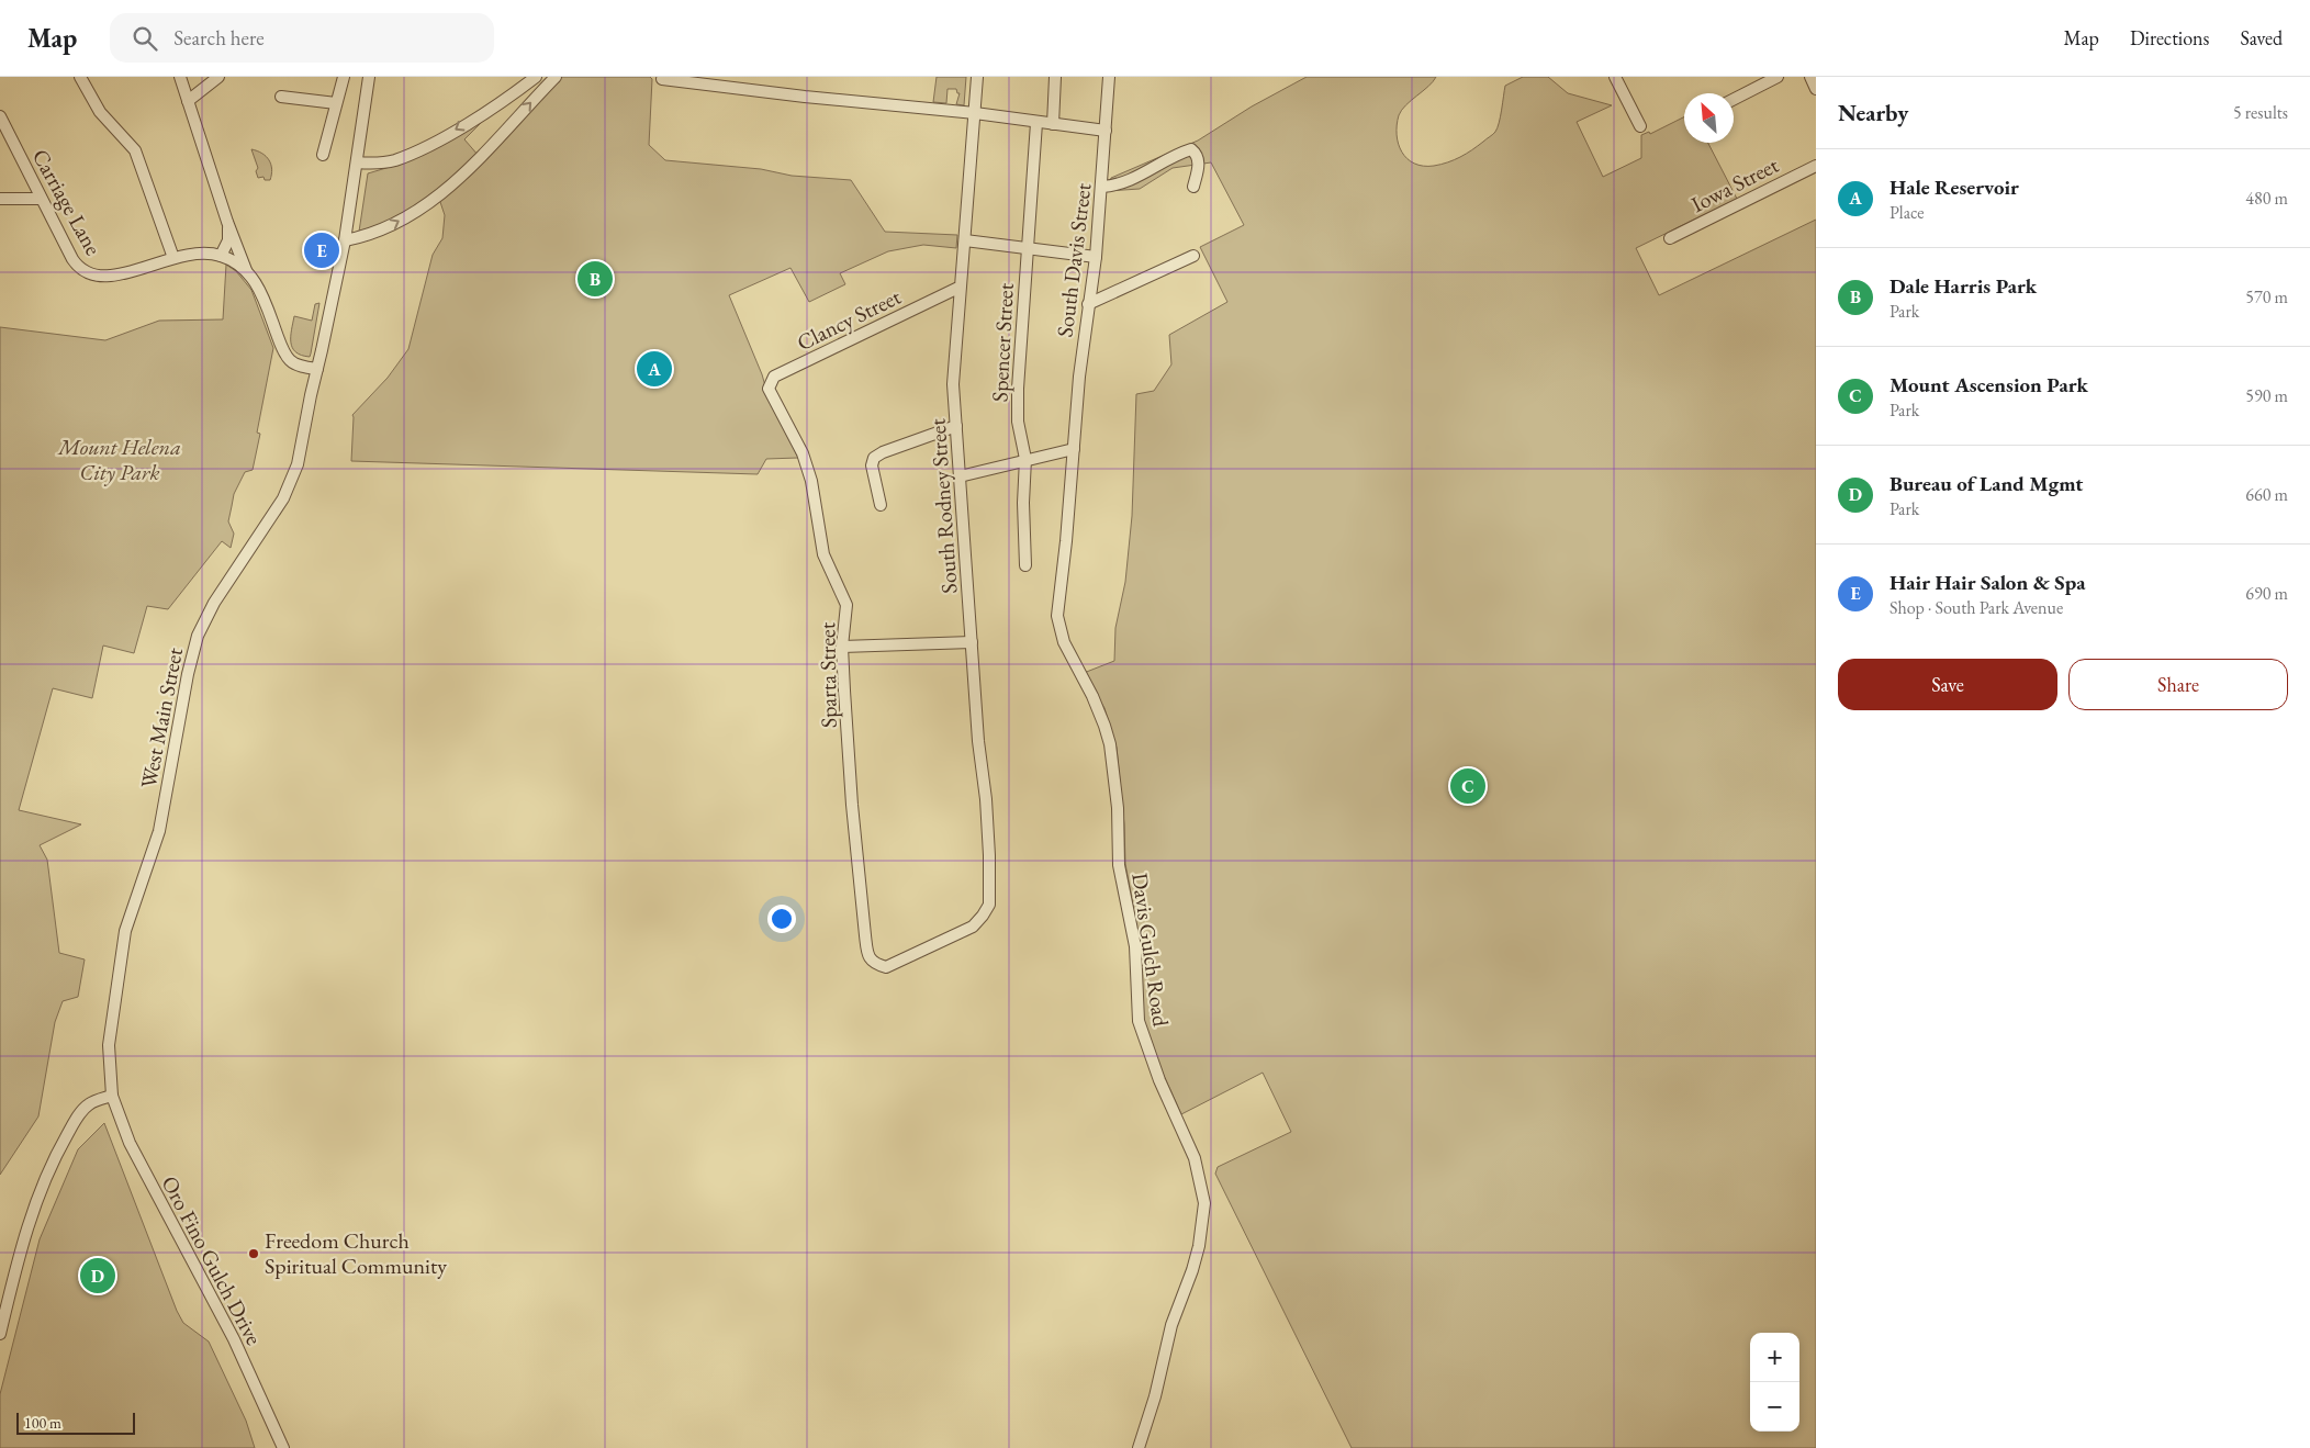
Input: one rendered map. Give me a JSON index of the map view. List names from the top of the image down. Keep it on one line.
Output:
{"streets":{"street":["Iowa Street","Carriage Lane","South Davis Street","Clancy Street","Spencer Street","South Rodney Street","Sparta Street","West Main Street","Davis Gulch Road","Oro Fino Gulch Drive"]},"crossings":[["Carriage Lane","West Main Street"],["South Davis Street","Davis Gulch Road"],["Clancy Street","South Rodney Street"],["Clancy Street","Sparta Street"],["South Rodney Street","Sparta Street"],["West Main Street","Oro Fino Gulch Drive"]],"parks":["Mount Helena City Park"],"places":["Freedom Church Spiritual Community"],"scale_bar":"100 m","north":"top left","page":{"header":"Map","search":"Search here","nav":["Map","Directions","Saved"],"heading":["Nearby","5 results"],"list":[{"mark":"A","name":"Hale Reservoir","note":"Place","value":"480 m"},{"mark":"B","name":"Dale Harris Park","note":"Park","value":"570 m"},{"mark":"C","name":"Mount Ascension Park","note":"Park","value":"590 m"},{"mark":"D","name":"Bureau of Land Mgmt","note":"Park","value":"660 m"},{"mark":"E","name":"Hair Hair Salon & Spa","note":"Shop · South Park Avenue","value":"690 m"}],"pins":["E","B","A","C","D"],"buttons":["Save","Share"],"map_buttons":["+","−"],"scale":"100 m"}}
